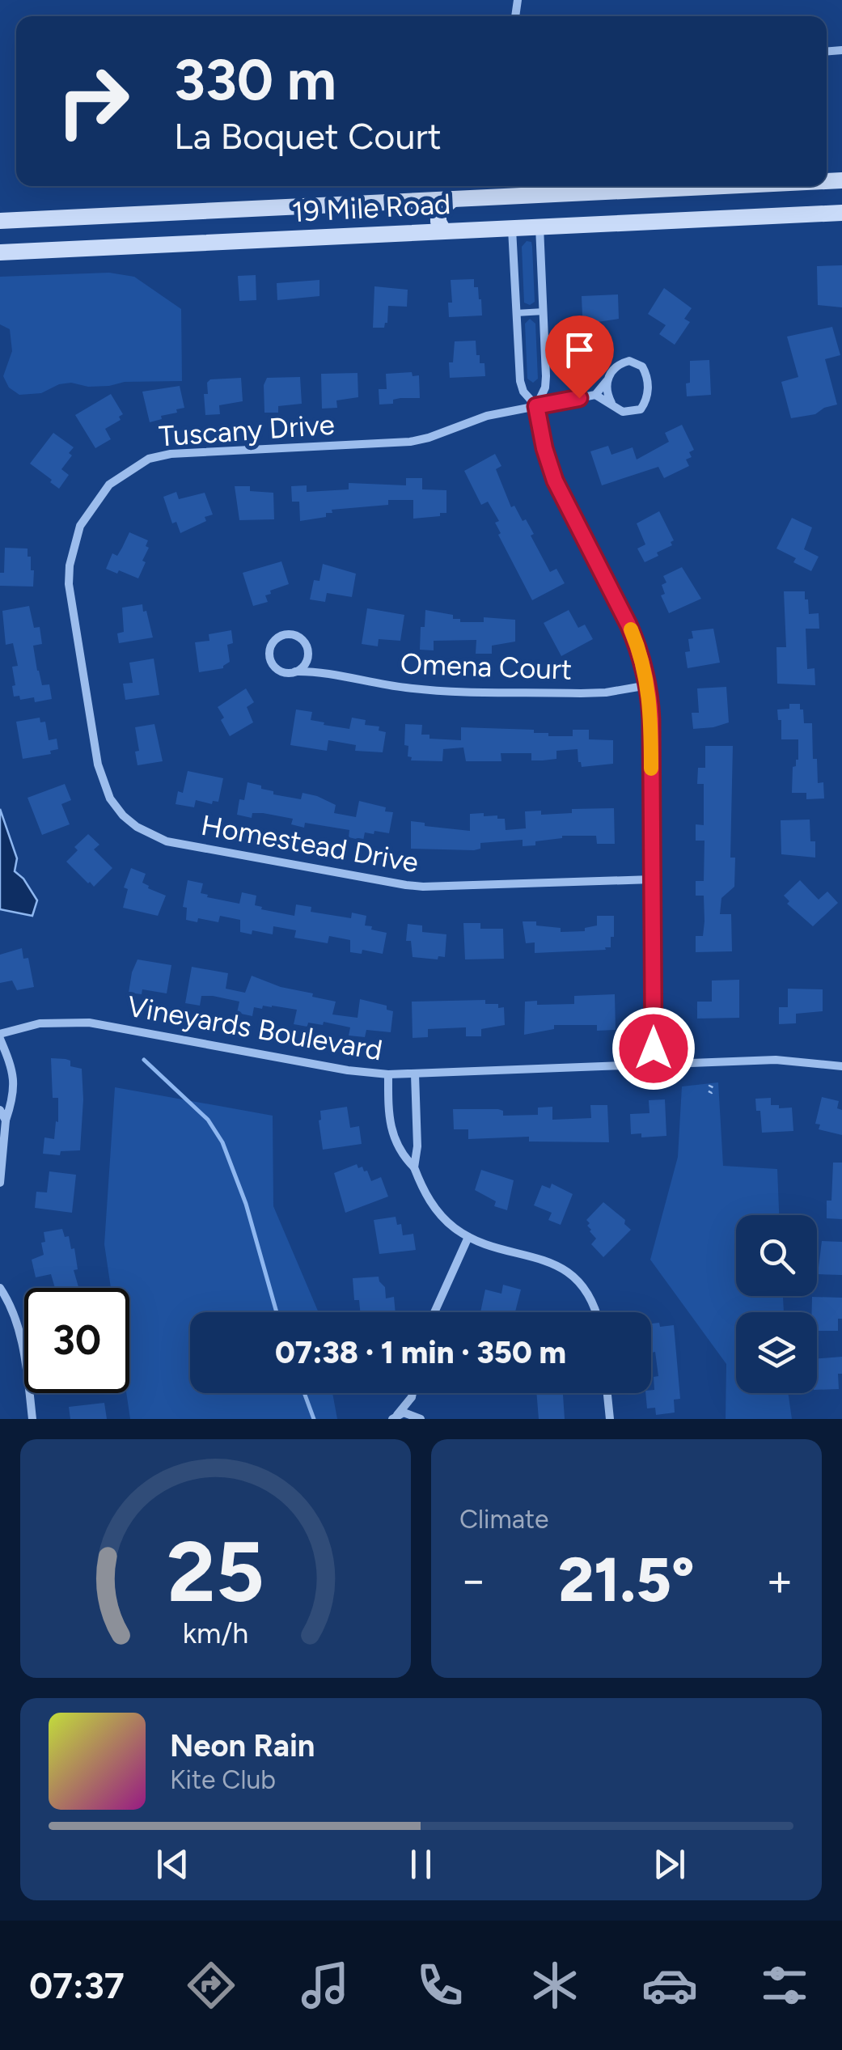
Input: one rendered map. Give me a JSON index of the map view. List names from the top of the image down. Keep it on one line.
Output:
{"streets":{"main road":["19 Mile Road"],"street":["Tuscany Drive","Omena Court","Homestead Drive","Vineyards Boulevard"]},"crossings":[["Tuscany Drive","Homestead Drive"]],"page":{"turn":["330 m","La Boquet Court"],"limit":"30","trip":"07:38 · 1 min · 350 m","tile":"Climate","heat":["−","21.5°","+"],"song":["Neon Rain","Kite Club"],"tabs":"07:37","gauge":["25","km/h"]}}
